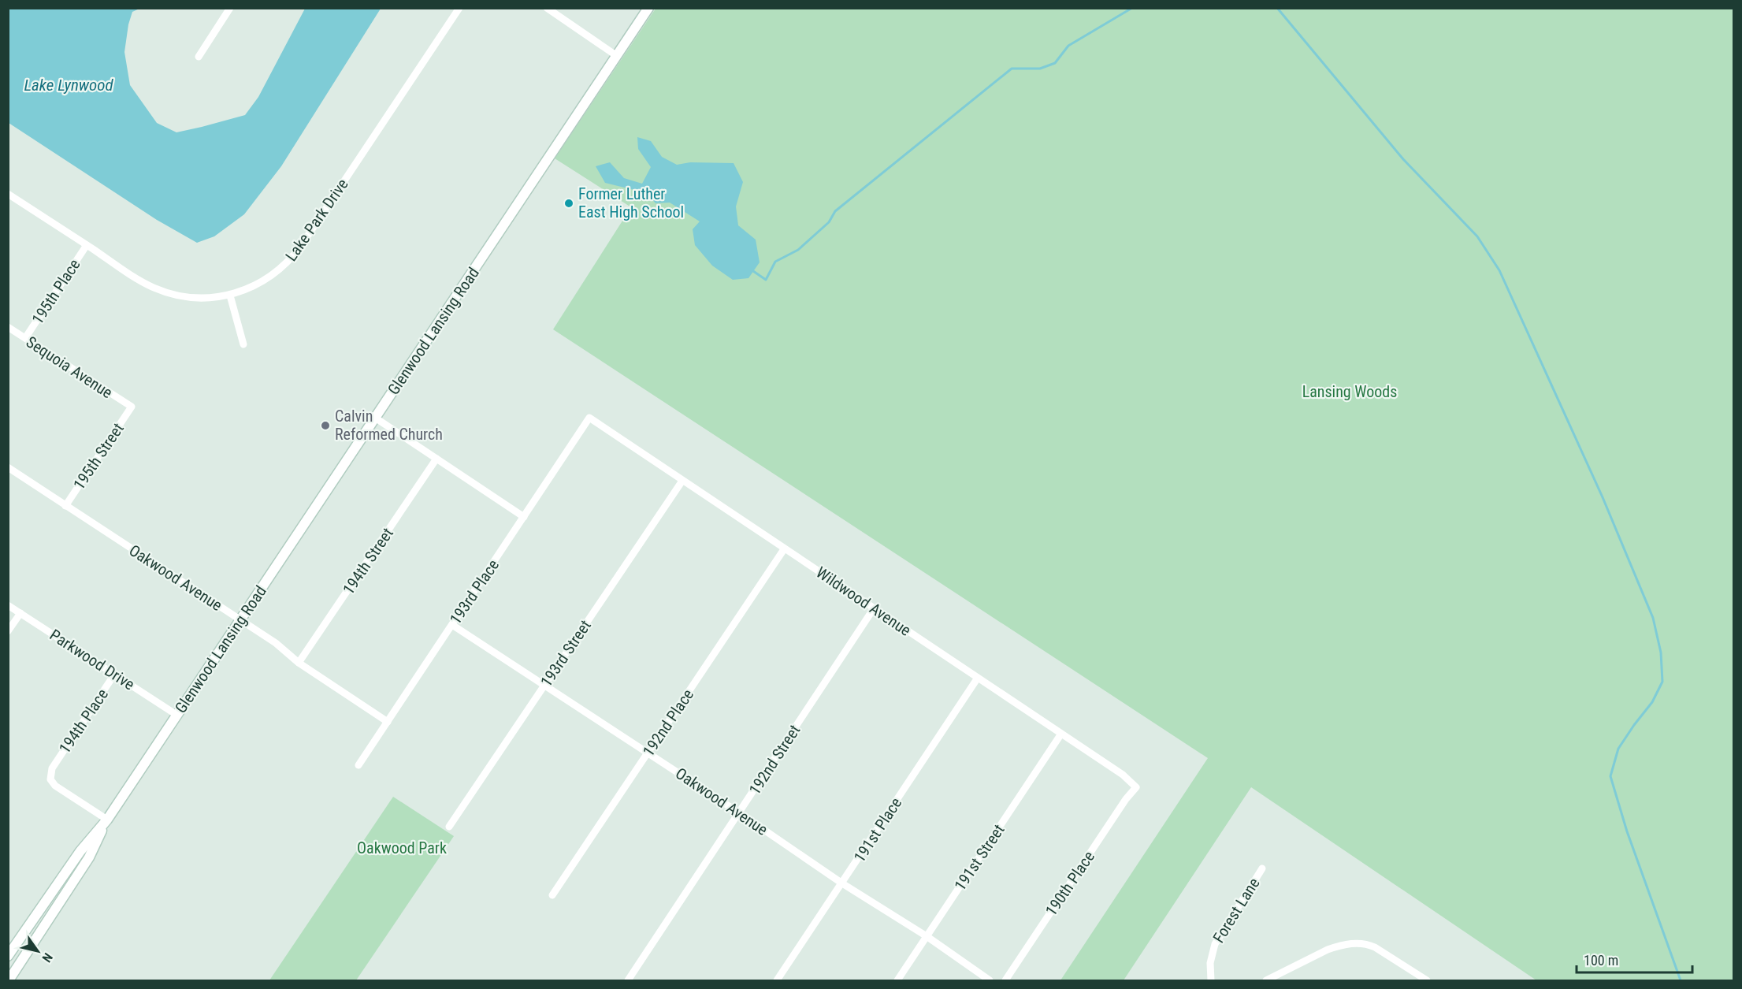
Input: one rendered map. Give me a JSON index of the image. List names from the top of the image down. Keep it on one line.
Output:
{"streets":{"main road":["Glenwood Lansing Road"],"street":["Lake Park Drive","195th Place","Sequoia Avenue","195th Street","194th Street","Oakwood Avenue","193rd Place","Wildwood Avenue","193rd Street","Parkwood Drive","194th Place","192nd Place","192nd Street","191st Place","191st Street","190th Place","Forest Lane"]},"crossings":[["Lake Park Drive","195th Place"],["195th Place","Sequoia Avenue"],["Glenwood Lansing Road","Oakwood Avenue"],["Glenwood Lansing Road","Parkwood Drive"],["Glenwood Lansing Road","194th Place"],["Sequoia Avenue","195th Street"],["195th Street","Oakwood Avenue"],["194th Street","Oakwood Avenue"],["Oakwood Avenue","193rd Place"],["Oakwood Avenue","193rd Street"],["Oakwood Avenue","192nd Place"],["Oakwood Avenue","192nd Street"],["Oakwood Avenue","191st Place"],["Oakwood Avenue","191st Street"],["193rd Place","Wildwood Avenue"],["Wildwood Avenue","193rd Street"],["Wildwood Avenue","192nd Place"],["Wildwood Avenue","192nd Street"],["Wildwood Avenue","191st Place"],["Wildwood Avenue","191st Street"],["Wildwood Avenue","190th Place"],["Parkwood Drive","194th Place"]],"water":["Lake Lynwood"],"parks":["Lansing Woods","Oakwood Park"],"places":["Former Luther East High School","Calvin Reformed Church"],"scale_bar":"100 m","north":"bottom right"}
